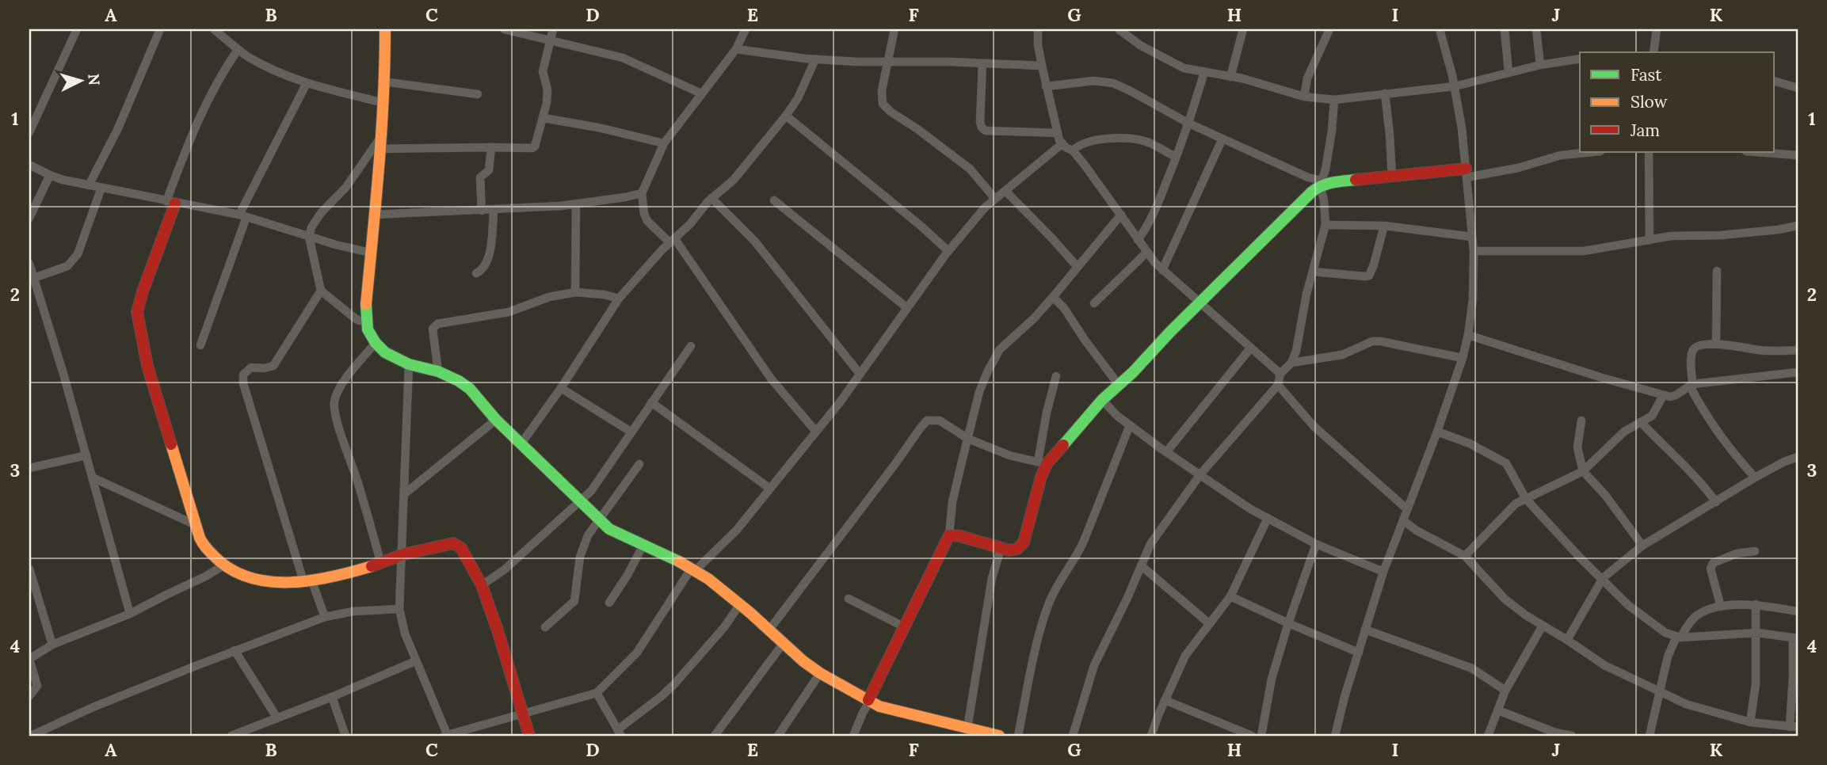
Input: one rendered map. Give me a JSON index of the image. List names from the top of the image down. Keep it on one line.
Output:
{"legend":["Fast","Slow","Jam"],"north":"right","grid":{"columns":["A","B","C","D","E","F","G","H","I","J","K"],"rows":["1","2","3","4"]}}
